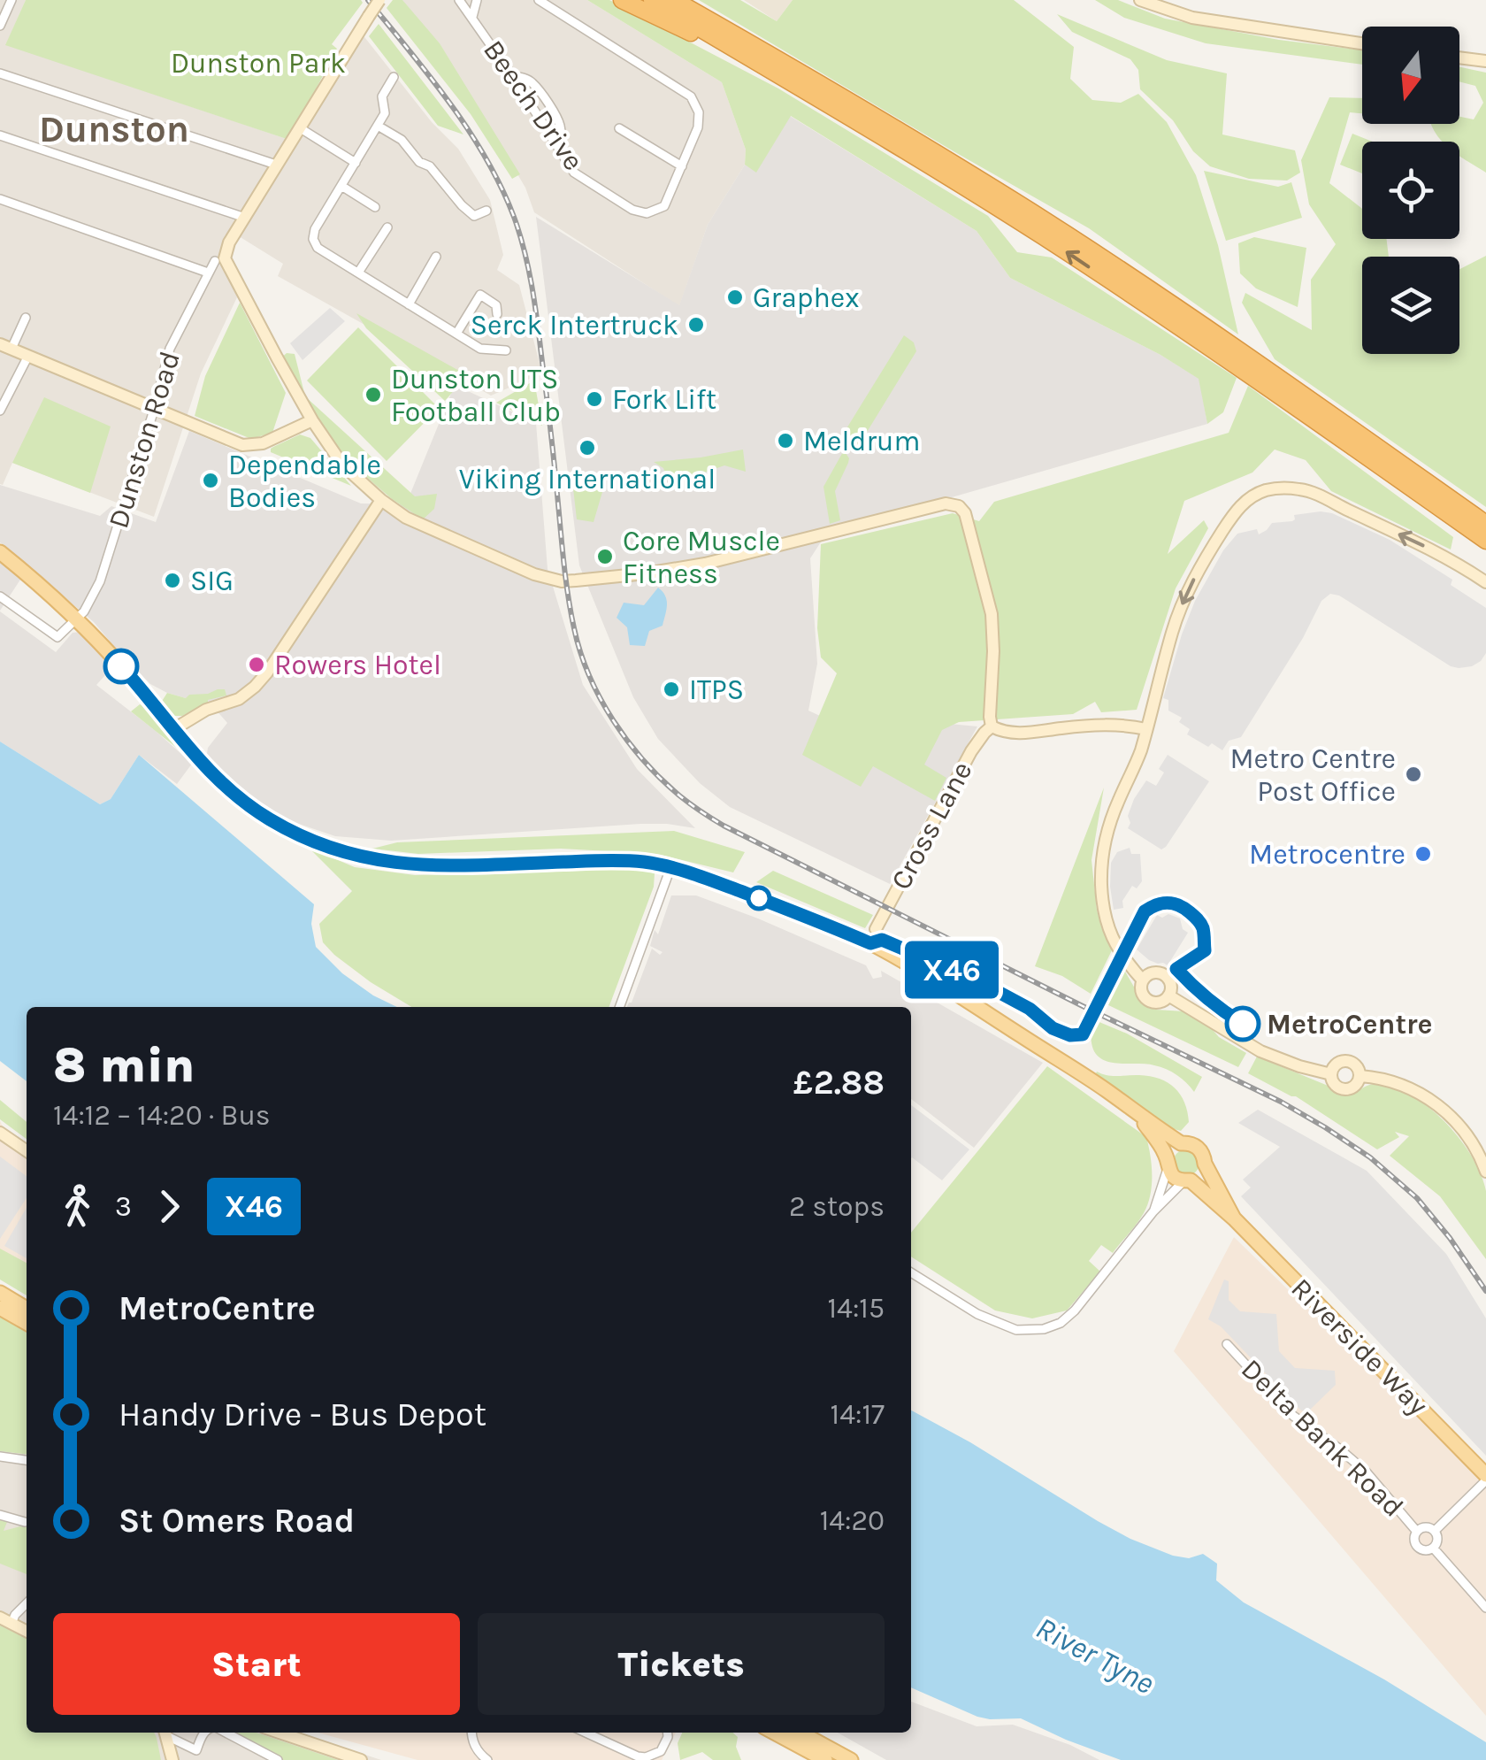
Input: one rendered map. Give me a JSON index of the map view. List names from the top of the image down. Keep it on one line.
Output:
{"streets":{"main road":["Riverside Way"],"street":["Beech Drive","Dunston Road","Cross Lane","Delta Bank Road"]},"crossings":[["Riverside Way","Delta Bank Road"]],"districts":["Dunston"],"water":["River Tyne"],"parks":["Dunston Park"],"places":["Graphex","Serck Intertruck","Dunston UTS Football Club","Fork Lift","Meldrum","Viking International","Dependable Bodies","Core Muscle Fitness","SIG","Rowers Hotel","ITPS","Metro Centre Post Office","Metrocentre","MetroCentre"],"lines":["bus line X46"],"north":"bottom","page":{"on_map":"X46","heading":["8 min","14:12 – 14:20 · Bus","£2.88"],"legs":["3","X46","2 stops"],"list":[{"name":"MetroCentre","value":"14:15"},{"name":"Handy Drive - Bus Depot","value":"14:17"},{"name":"St Omers Road","value":"14:20"}],"buttons":["Start","Tickets"]}}
